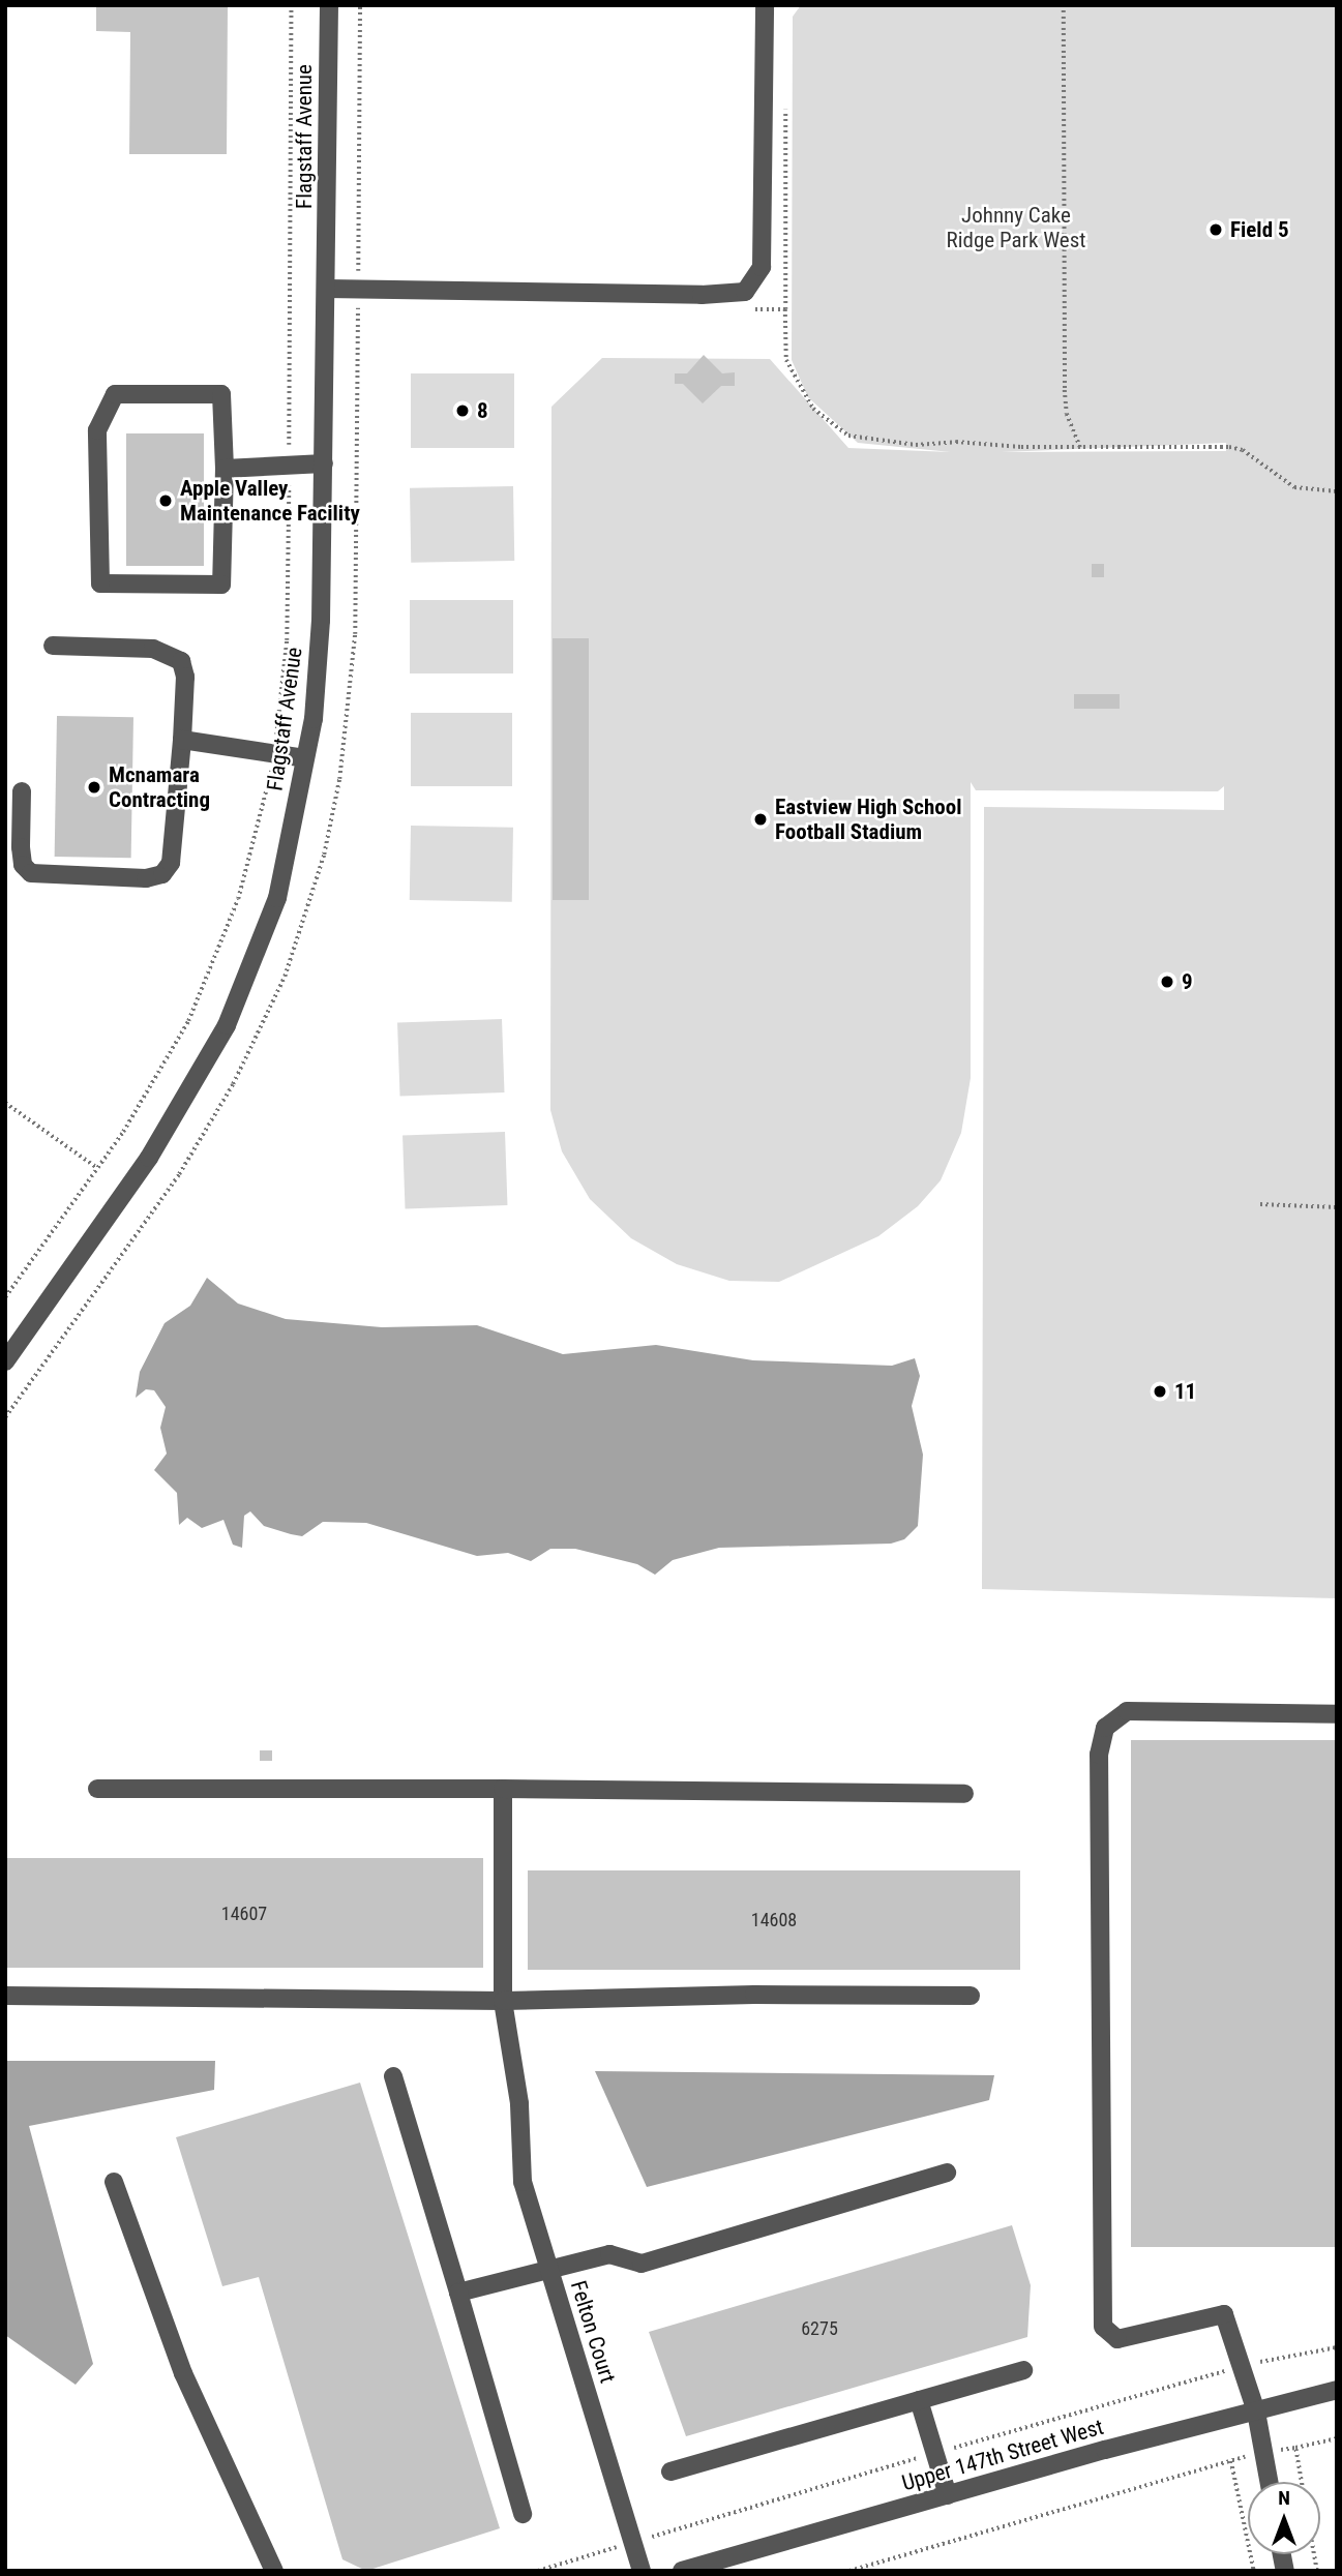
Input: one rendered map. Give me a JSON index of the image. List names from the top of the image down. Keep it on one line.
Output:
{"streets":{"street":["Flagstaff Avenue","Felton Court","Upper 147th Street West"]},"parks":["Johnny Cake Ridge Park West"],"places":["Field 5","8","Apple Valley Maintenance Facility","Mcnamara Contracting","Eastview High School Football Stadium","9","11"],"house_numbers":["14607","14608","6275"],"north":"top"}
